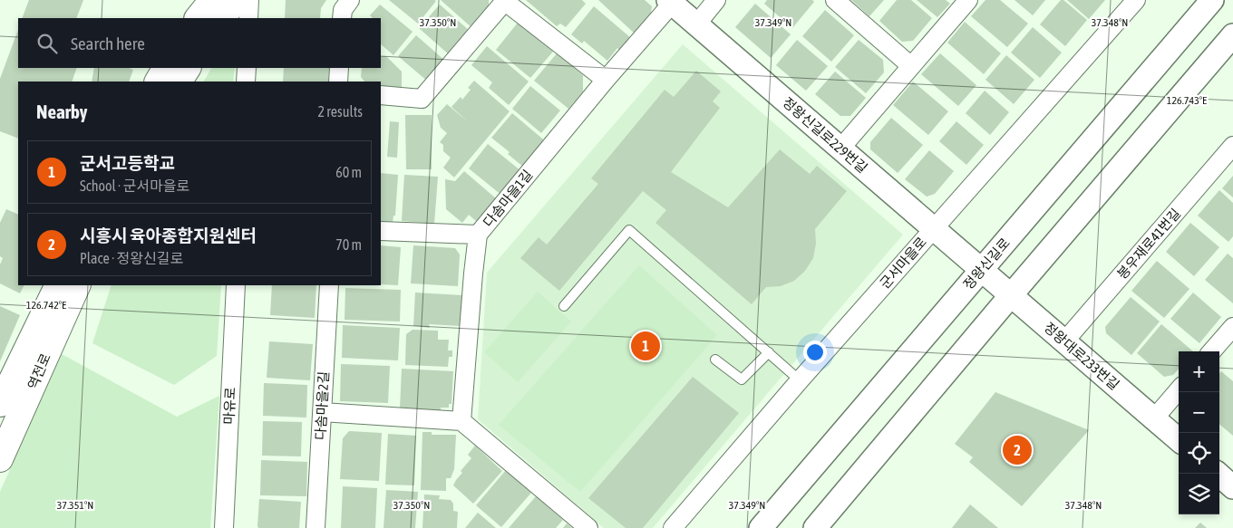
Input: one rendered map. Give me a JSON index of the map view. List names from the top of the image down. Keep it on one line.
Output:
{"streets":{"main road":["역전로"],"street":["정왕신길로229번길","다솜마을1길","봉우재로41번길","군서마을로","정왕신길로","정왕대로233번길","마유로","다솜마을2길"]},"crossings":[["정왕신길로229번길","다솜마을1길"],["정왕신길로229번길","군서마을로"],["정왕신길로229번길","정왕신길로"],["정왕신길로229번길","정왕대로233번길"],["봉우재로41번길","정왕대로233번길"],["정왕신길로","정왕대로233번길"]],"page":{"search":"Search here","heading":["Nearby","2 results"],"list":[{"mark":"1","name":"군서고등학교","note":"School · 군서마을로","value":"60 m"},{"mark":"2","name":"시흥시 육아종합지원센터","note":"Place · 정왕신길로","value":"70 m"}],"pins":["1","2"],"map_buttons":["+","−"]},"coordinates":["37.350°N","37.349°N","37.348°N","126.743°E","126.742°E","37.351°N"]}
